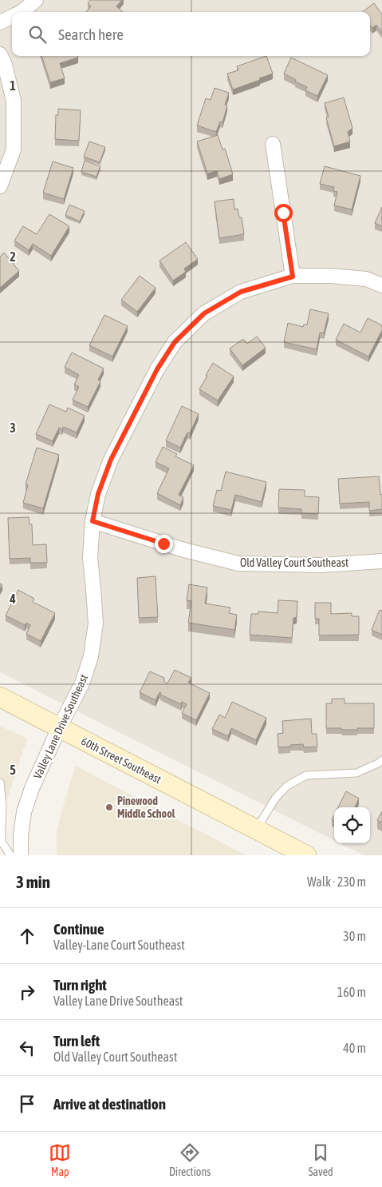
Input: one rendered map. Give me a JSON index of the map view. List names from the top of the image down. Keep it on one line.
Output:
{"streets":{"main road":["60th Street Southeast"],"street":["Old Valley Court Southeast","Valley Lane Drive Southeast"]},"crossings":[["Old Valley Court Southeast","Valley Lane Drive Southeast"],["Valley Lane Drive Southeast","60th Street Southeast"]],"places":["Pinewood Middle School"],"page":{"search":"Search here","heading":["3 min","Walk · 230 m"],"list":[["Continue","Valley-Lane Court Southeast","30 m"],["Turn right","Valley Lane Drive Southeast","160 m"],["Turn left","Old Valley Court Southeast","40 m"],"Arrive at destination"],"nav":["Map","Directions","Saved"]},"grid":{"rows":["1","2","3","4","5"]}}
